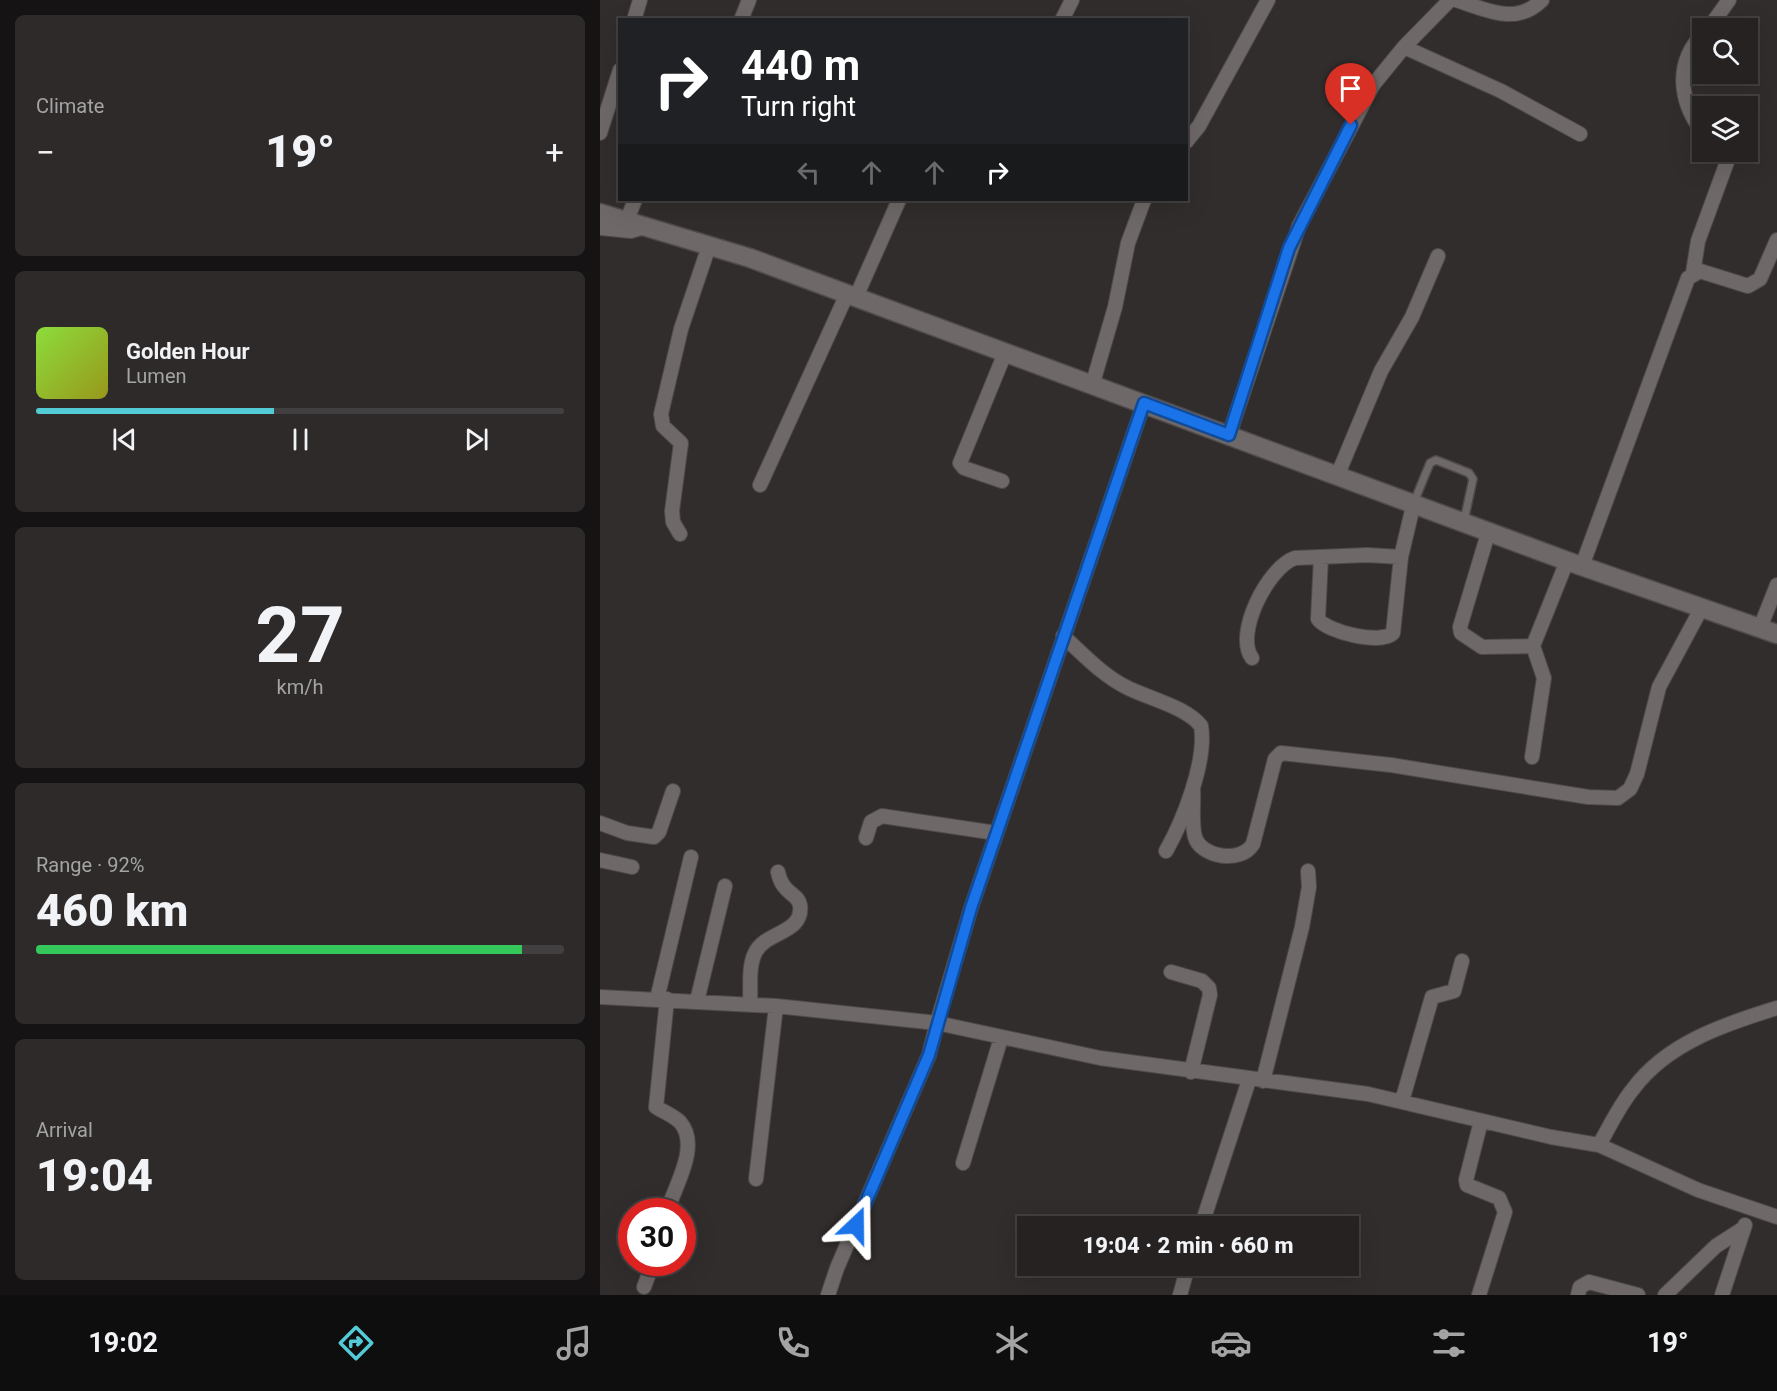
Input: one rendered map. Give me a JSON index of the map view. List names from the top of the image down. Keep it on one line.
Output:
{"page":{"tile":["Climate",["27","km/h"],["Range · 92%","460 km"],["Arrival","19:04"]],"turn":["440 m","Turn right"],"heat":["−","19°","+"],"song":["Golden Hour","Lumen"],"limit":"30","trip":"19:04 · 2 min · 660 m","tabs":["19:02","19°"]}}
